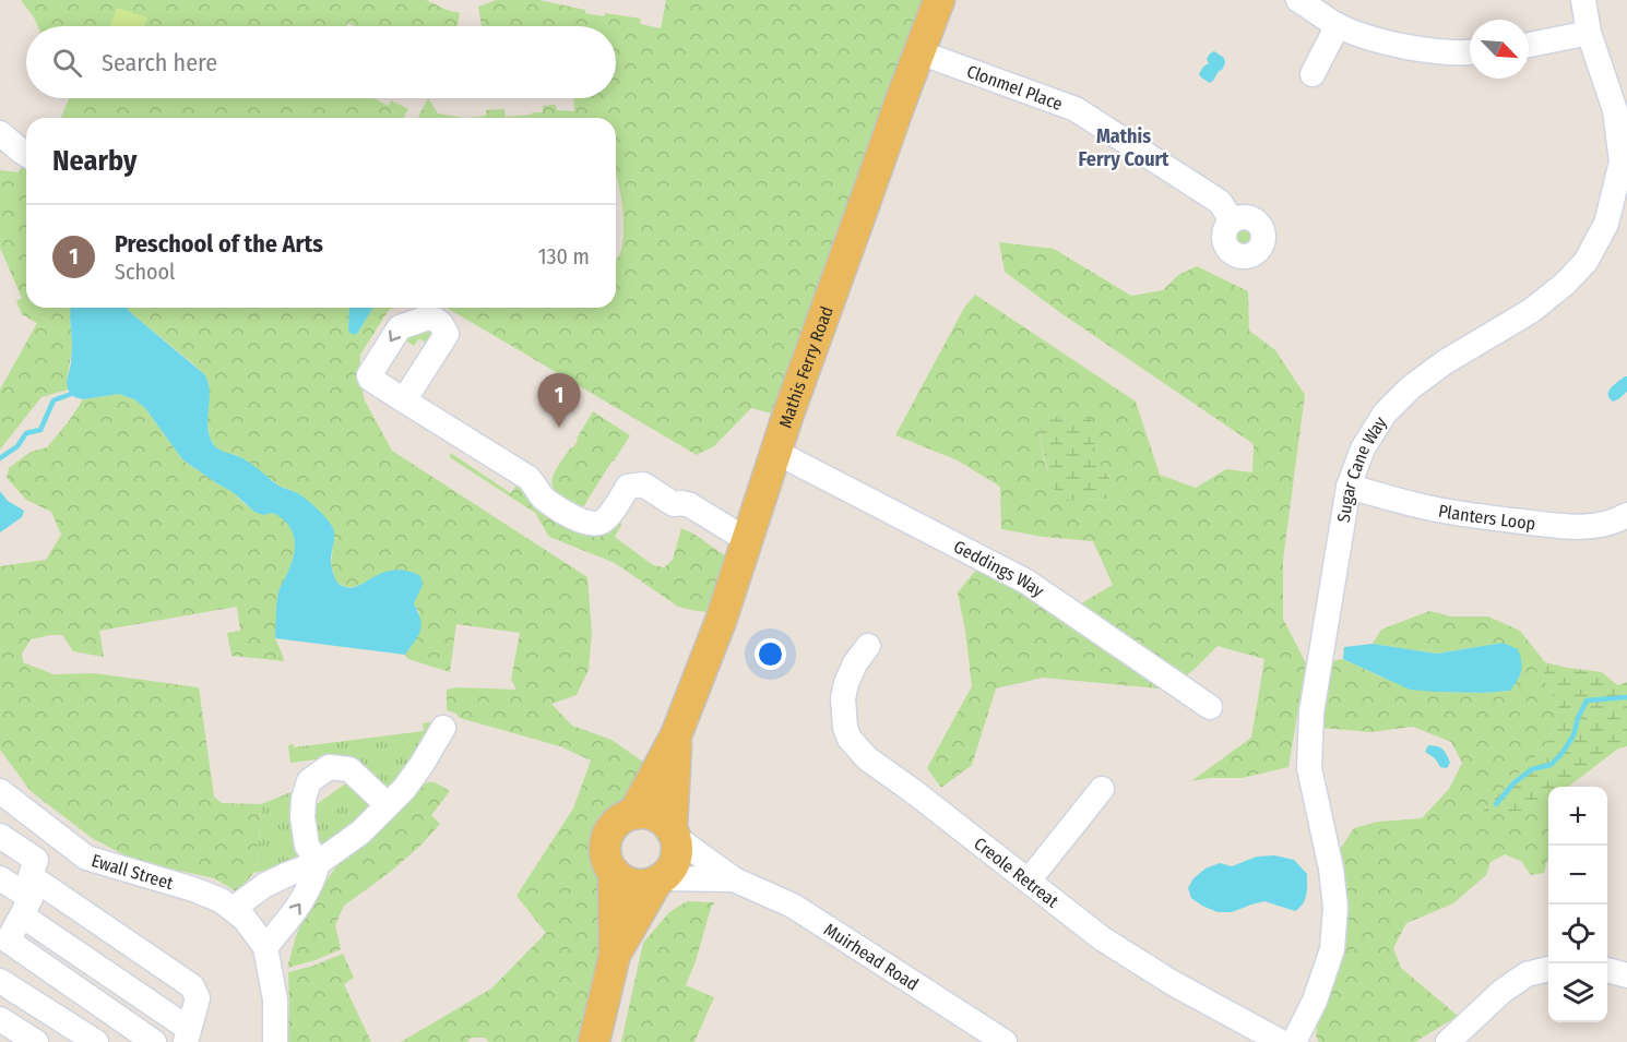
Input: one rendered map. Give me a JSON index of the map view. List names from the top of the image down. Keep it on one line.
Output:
{"streets":{"main road":["Mathis Ferry Road"],"street":["Clonmel Place","Sugar Cane Way","Planters Loop","Geddings Way","Ewall Street","Creole Retreat","Muirhead Road"]},"crossings":[["Clonmel Place","Mathis Ferry Road"],["Mathis Ferry Road","Geddings Way"],["Mathis Ferry Road","Muirhead Road"],["Sugar Cane Way","Planters Loop"]],"districts":["Mathis Ferry Court"],"north":"bottom right","page":{"search":"Search here","heading":"Nearby","list":[{"mark":"1","name":"Preschool of the Arts","note":"School","value":"130 m"}],"pins":"1","map_buttons":["+","−"]}}
